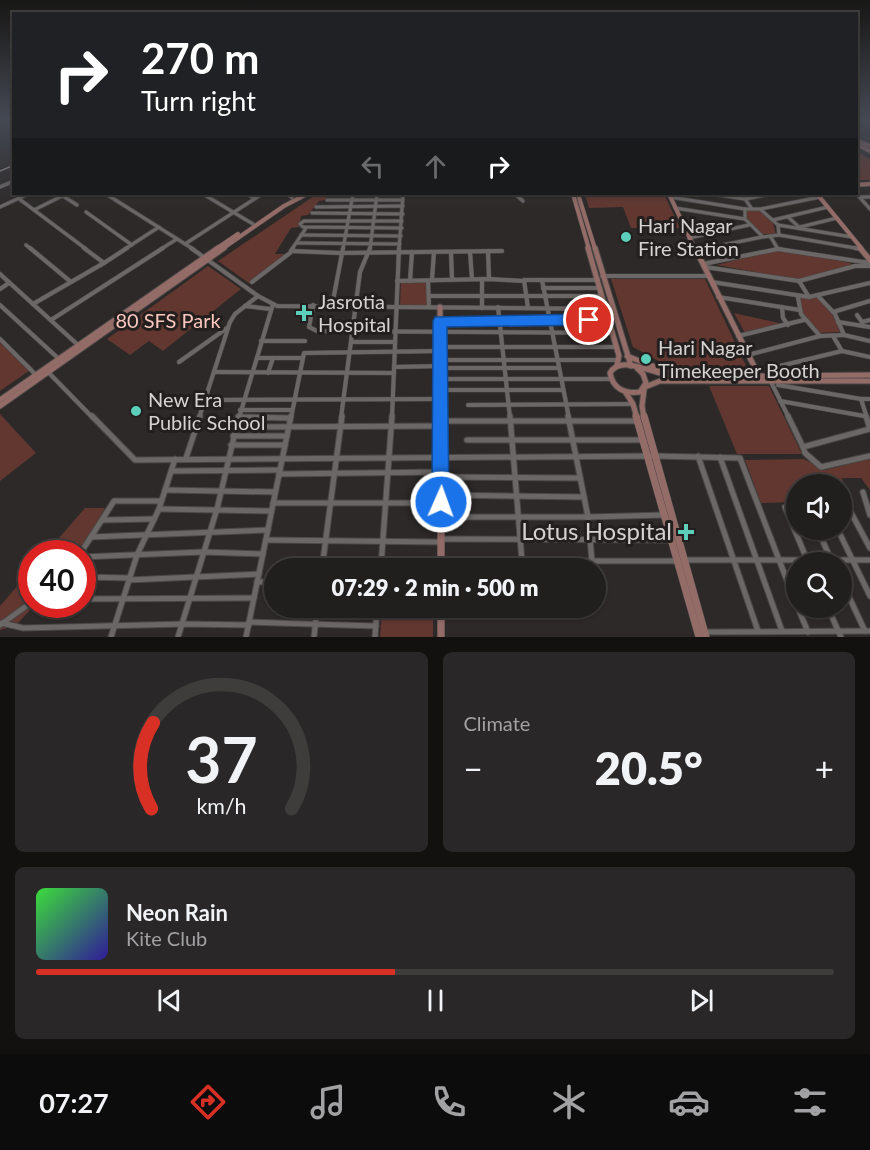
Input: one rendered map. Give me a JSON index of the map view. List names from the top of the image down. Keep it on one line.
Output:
{"parks":["80 SFS Park"],"places":{"other":["Hari Nagar Fire Station","Hari Nagar Timekeeper Booth","New Era Public School"],"health":["Jasrotia Hospital","Lotus Hospital"]},"page":{"turn":["270 m","Turn right"],"limit":"40","trip":"07:29 · 2 min · 500 m","tile":"Climate","heat":["−","20.5°","+"],"song":["Neon Rain","Kite Club"],"tabs":"07:27","gauge":["37","km/h"]}}
